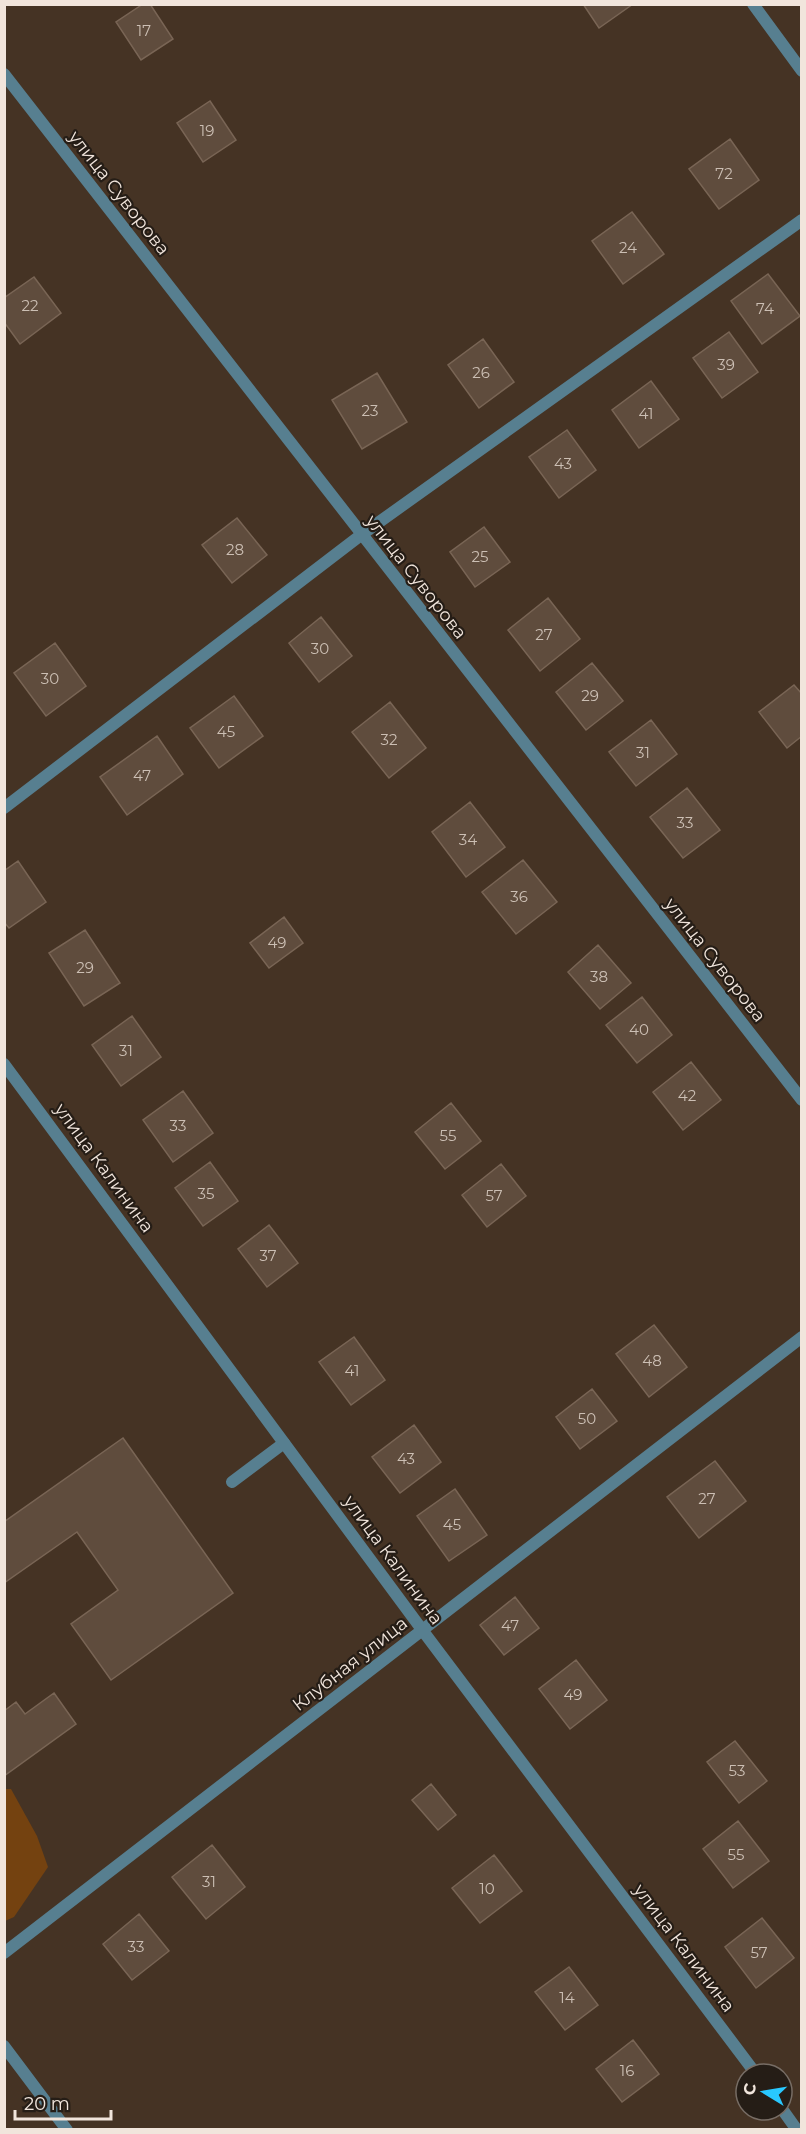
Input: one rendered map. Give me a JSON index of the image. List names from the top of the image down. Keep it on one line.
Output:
{"streets":{"street":["улица Суворова","улица Калинина","Клубная улица"]},"crossings":[["улица Калинина","Клубная улица"]],"house_numbers":["17","19","72","24","22","74","39","26","23","41","43","28","25","27","30","30","29","45","32","31","47","33","34","36","49","29","38","40","31","42","33","55","35","57","37","48","41","50","43","27","45","47","49","53","55","31","10","33","57","14","16"],"scale_bar":"20 m","north":"left"}
